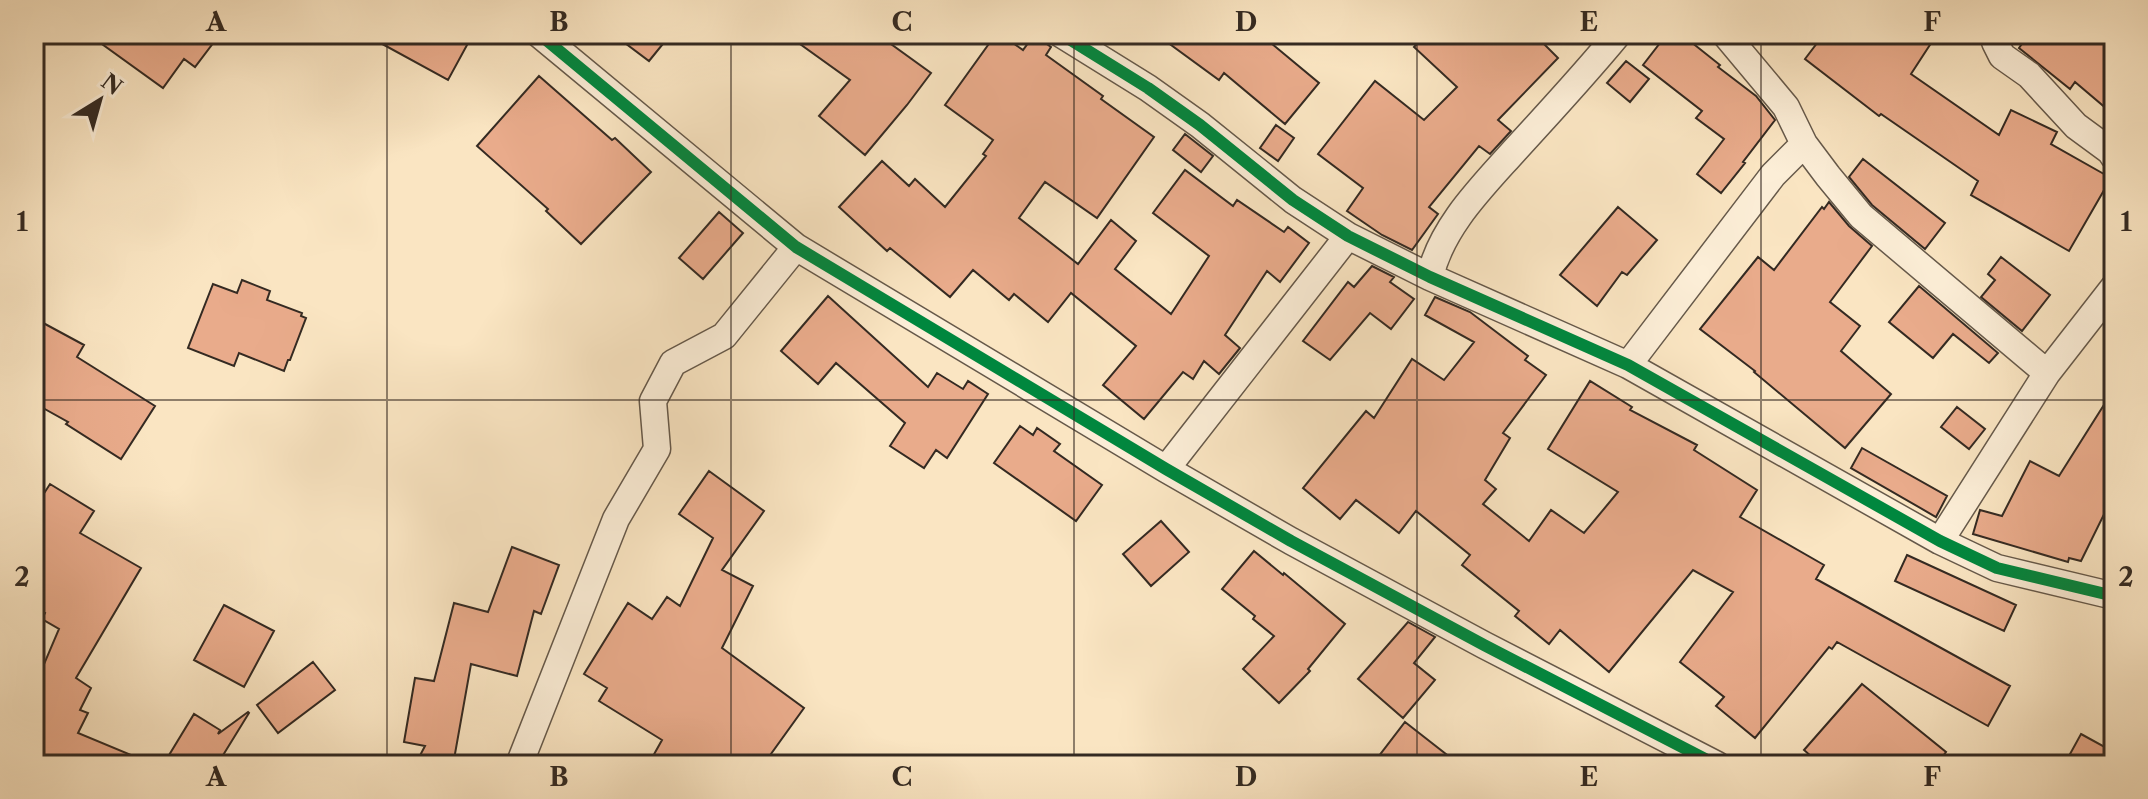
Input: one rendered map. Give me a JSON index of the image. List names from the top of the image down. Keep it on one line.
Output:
{"north":"top right","grid":{"columns":["A","B","C","D","E","F"],"rows":["1","2"]}}
